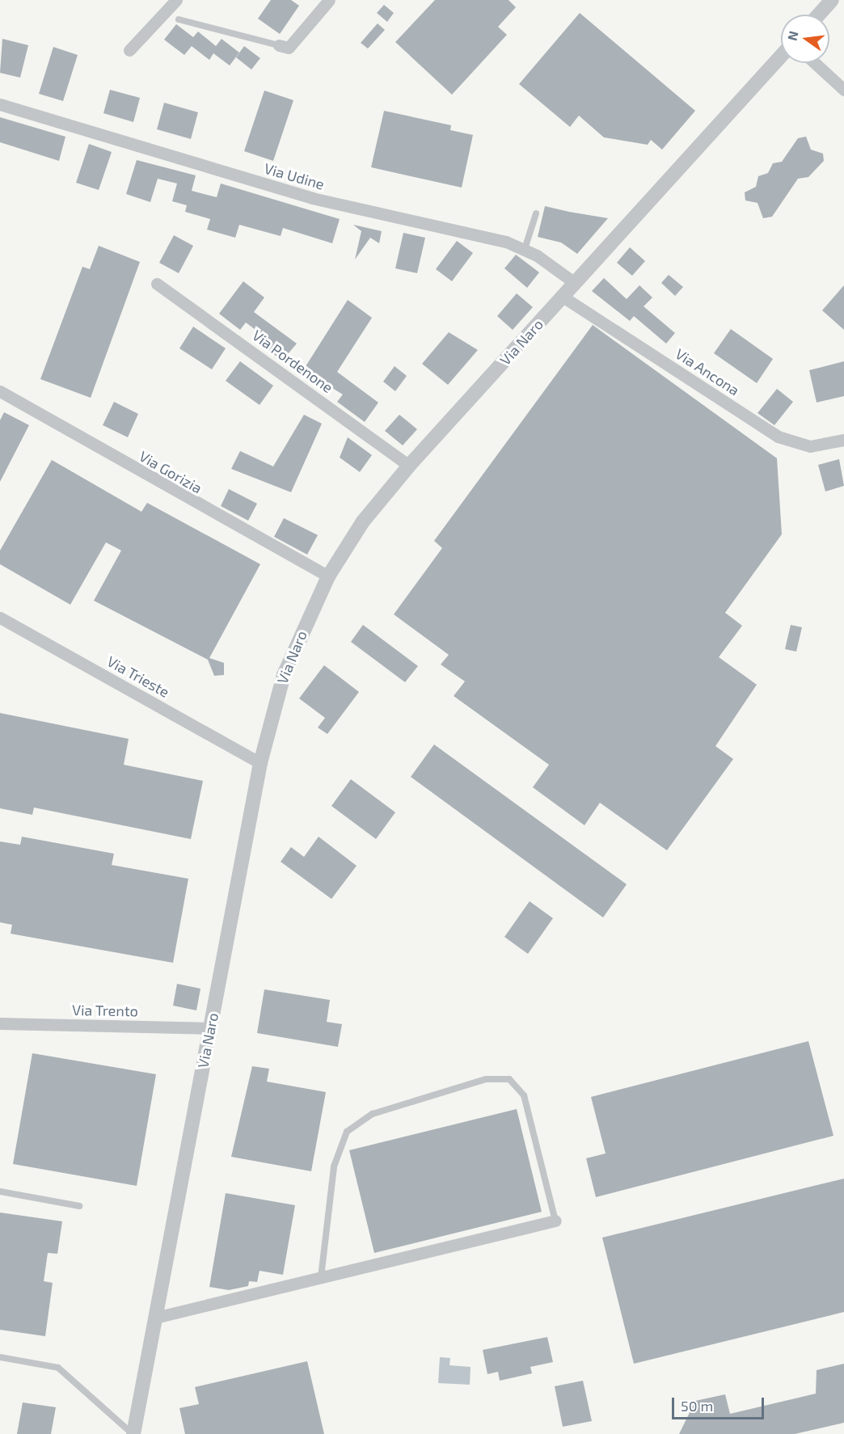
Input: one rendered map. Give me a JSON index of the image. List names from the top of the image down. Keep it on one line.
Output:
{"streets":{"street":["Via Udine","Via Naro","Via Pordenone","Via Ancona","Via Gorizia","Via Trieste","Via Trento"]},"crossings":[["Via Udine","Via Naro"],["Via Naro","Via Pordenone"],["Via Naro","Via Ancona"],["Via Naro","Via Gorizia"],["Via Naro","Via Trieste"],["Via Naro","Via Trento"]],"scale_bar":"50 m","north":"left"}
